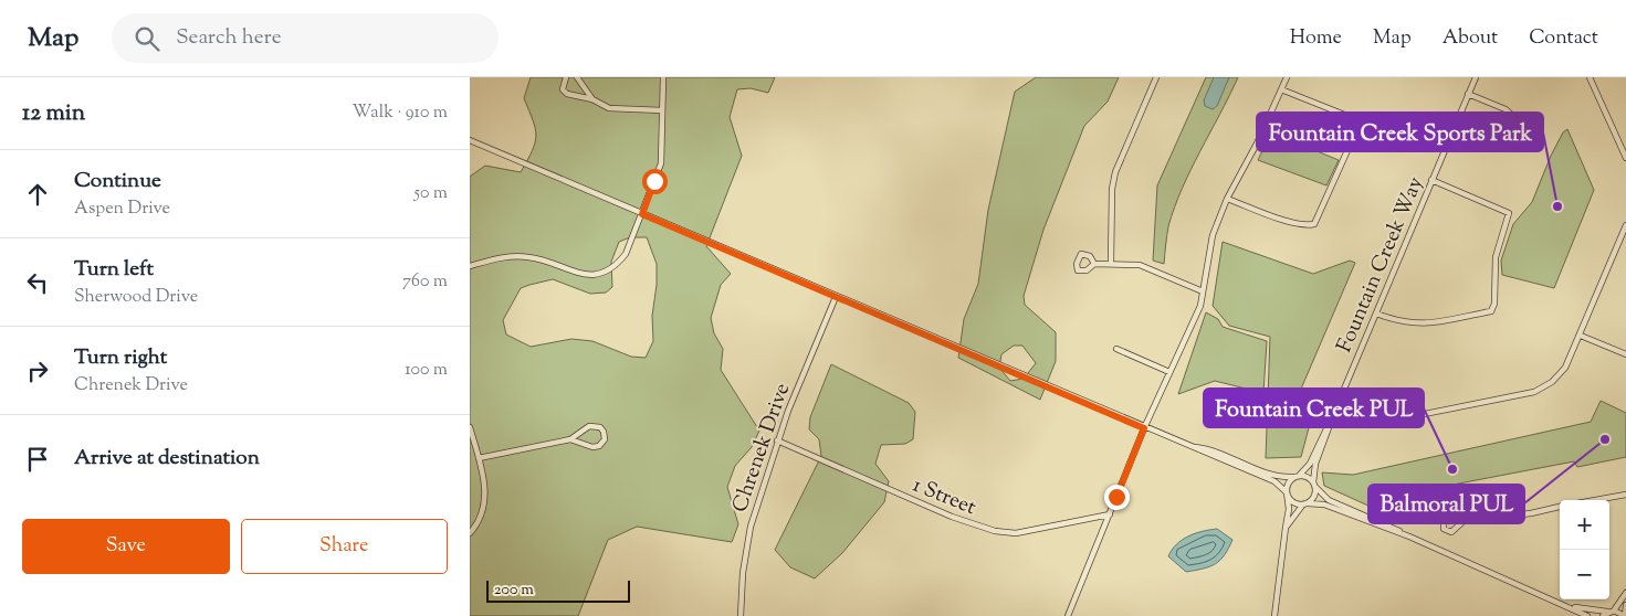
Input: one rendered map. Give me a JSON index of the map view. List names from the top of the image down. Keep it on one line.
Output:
{"streets":{"street":["Fountain Creek Way","Chrenek Drive","1 Street"]},"crossings":[["Chrenek Drive","1 Street"]],"places":["Fountain Creek Sports Park","Balmoral PUL","Fountain Creek PUL"],"scale_bar":"200 m","page":{"header":"Map","search":"Search here","nav":["Home","Map","About","Contact"],"heading":["12 min","Walk · 910 m"],"list":[["Continue","Aspen Drive","50 m"],["Turn left","Sherwood Drive","760 m"],["Turn right","Chrenek Drive","100 m"],"Arrive at destination"],"map_buttons":["+","−"],"buttons":["Save","Share"],"scale":"200 m"}}
